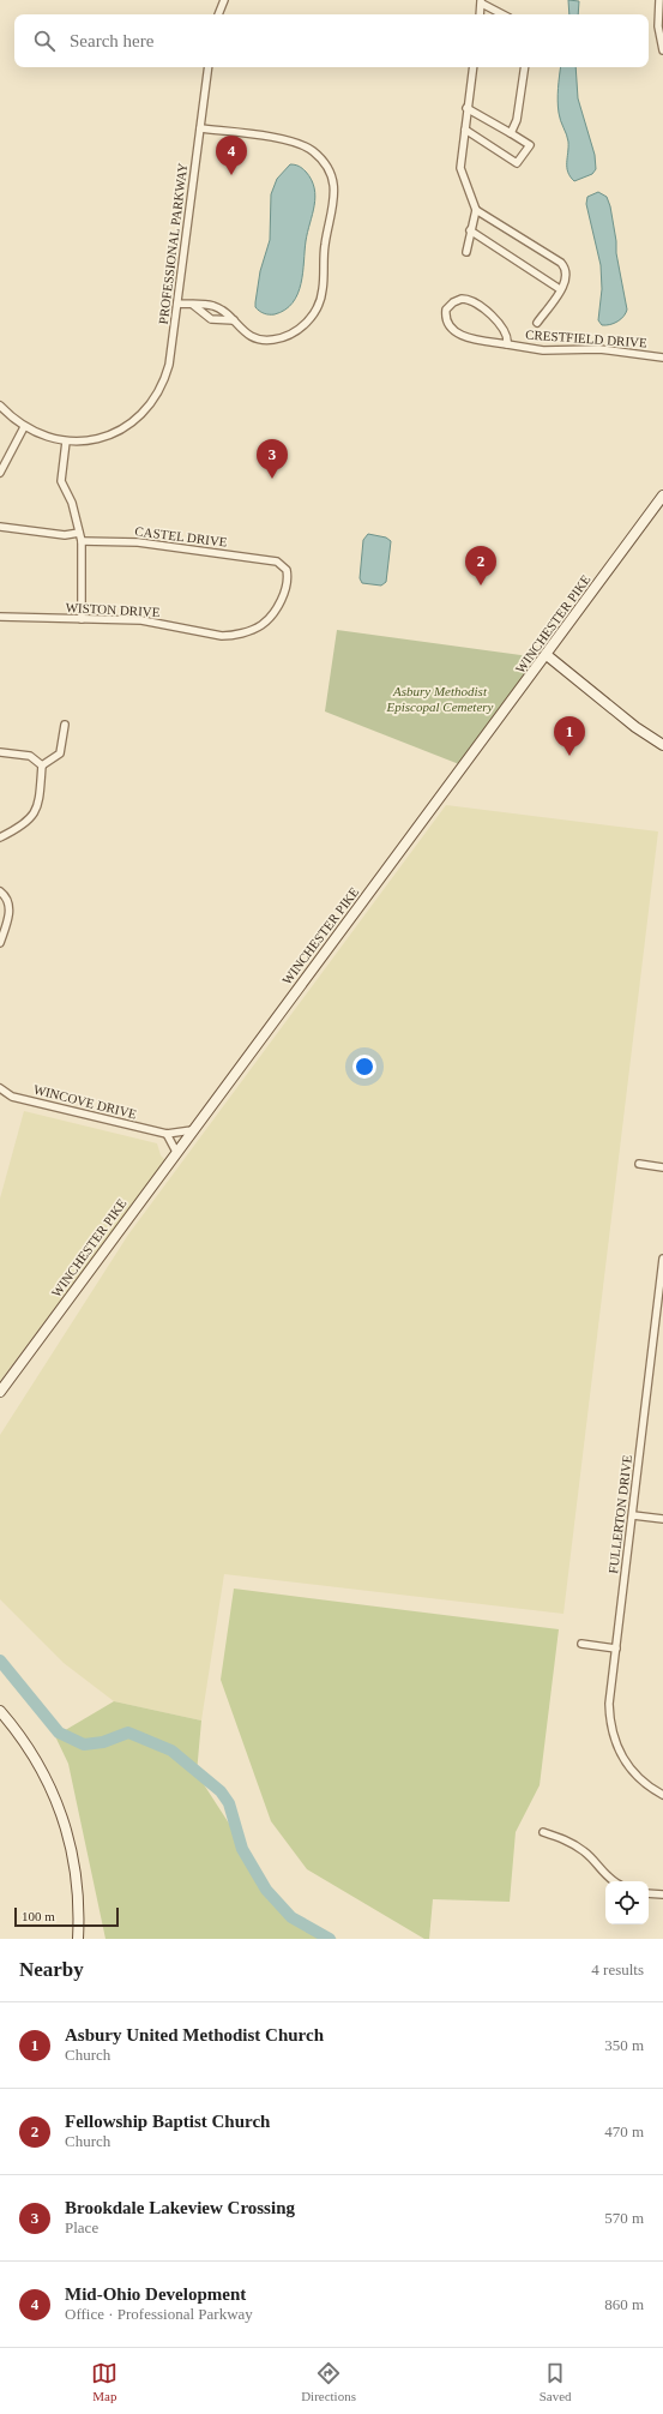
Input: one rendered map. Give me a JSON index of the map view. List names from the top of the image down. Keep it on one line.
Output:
{"streets":{"main road":["WINCHESTER PIKE"],"street":["PROFESSIONAL PARKWAY","CRESTFIELD DRIVE","CASTEL DRIVE","WISTON DRIVE","WINCOVE DRIVE","FULLERTON DRIVE"]},"crossings":[["CASTEL DRIVE","WISTON DRIVE"],["WINCHESTER PIKE","WINCOVE DRIVE"]],"parks":["Asbury Methodist Episcopal Cemetery"],"scale_bar":"100 m","page":{"search":"Search here","pins":["4","3","2","1"],"scale":"100 m","heading":["Nearby","4 results"],"list":[{"mark":"1","name":"Asbury United Methodist Church","note":"Church","value":"350 m"},{"mark":"2","name":"Fellowship Baptist Church","note":"Church","value":"470 m"},{"mark":"3","name":"Brookdale Lakeview Crossing","note":"Place","value":"570 m"},{"mark":"4","name":"Mid-Ohio Development","note":"Office · Professional Parkway","value":"860 m"}],"nav":["Map","Directions","Saved"]}}
